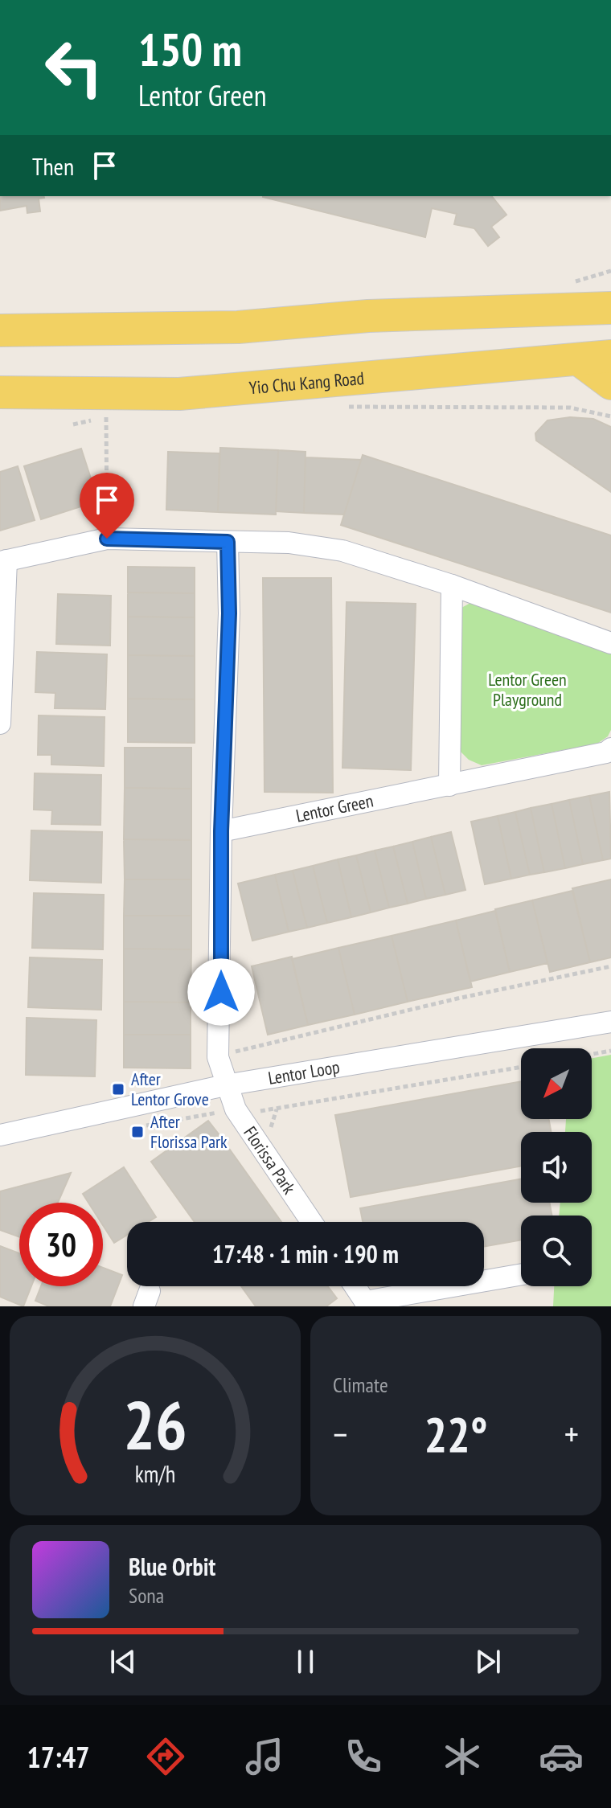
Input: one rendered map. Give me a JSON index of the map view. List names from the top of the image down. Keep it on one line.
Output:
{"streets":{"main road":["Yio Chu Kang Road"],"street":["Lentor Green","Lentor Loop","Florissa Park"]},"crossings":[["Lentor Loop","Florissa Park"]],"parks":["Lentor Green Playground"],"places":{"transit":["After Lentor Grove","After Florissa Park"]},"north":"bottom left","page":{"turn":["150 m","Lentor Green"],"then":"Then","limit":"30","trip":"17:48 · 1 min · 190 m","tile":"Climate","heat":["−","22°","+"],"song":["Blue Orbit","Sona"],"tabs":"17:47","gauge":["26","km/h"]}}
